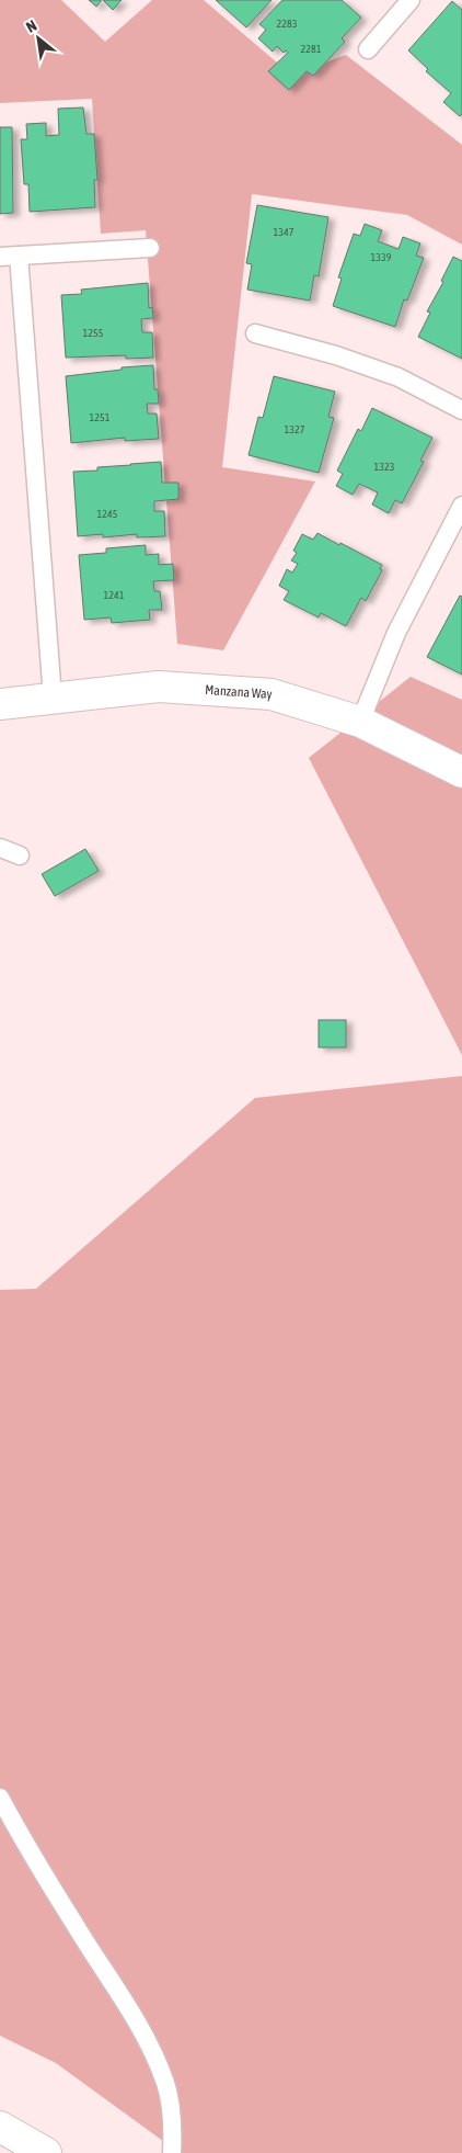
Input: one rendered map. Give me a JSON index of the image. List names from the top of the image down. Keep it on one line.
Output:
{"streets":{"street":["Manzana Way"]},"house_numbers":["2283","2281","1347","1339","1255","1251","1327","1323","1245","1241"],"north":"top left"}
